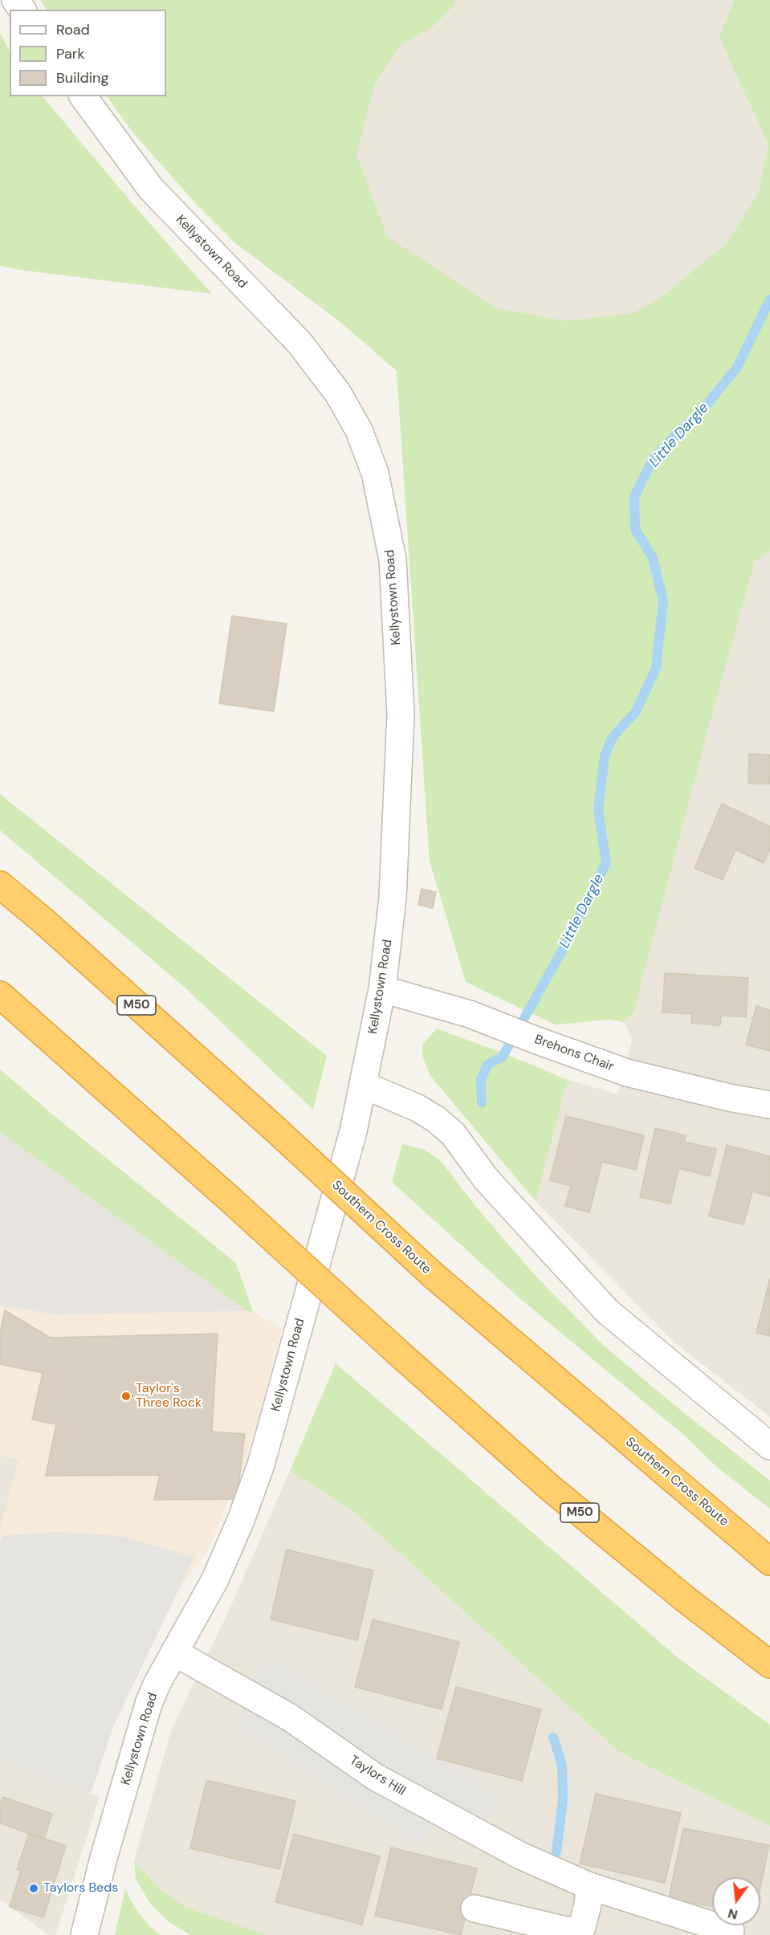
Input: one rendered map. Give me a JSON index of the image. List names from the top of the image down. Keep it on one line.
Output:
{"streets":{"highway":["M50","Southern Cross Route"],"street":["Kellystown Road","Brehons Chair","Taylors Hill"]},"crossings":[["Kellystown Road","Brehons Chair"],["Kellystown Road","Taylors Hill"]],"water":["Little Dargle"],"places":["Taylor's Three Rock","Taylors Beds"],"legend":["Road","Park","Building"],"north":"bottom"}
